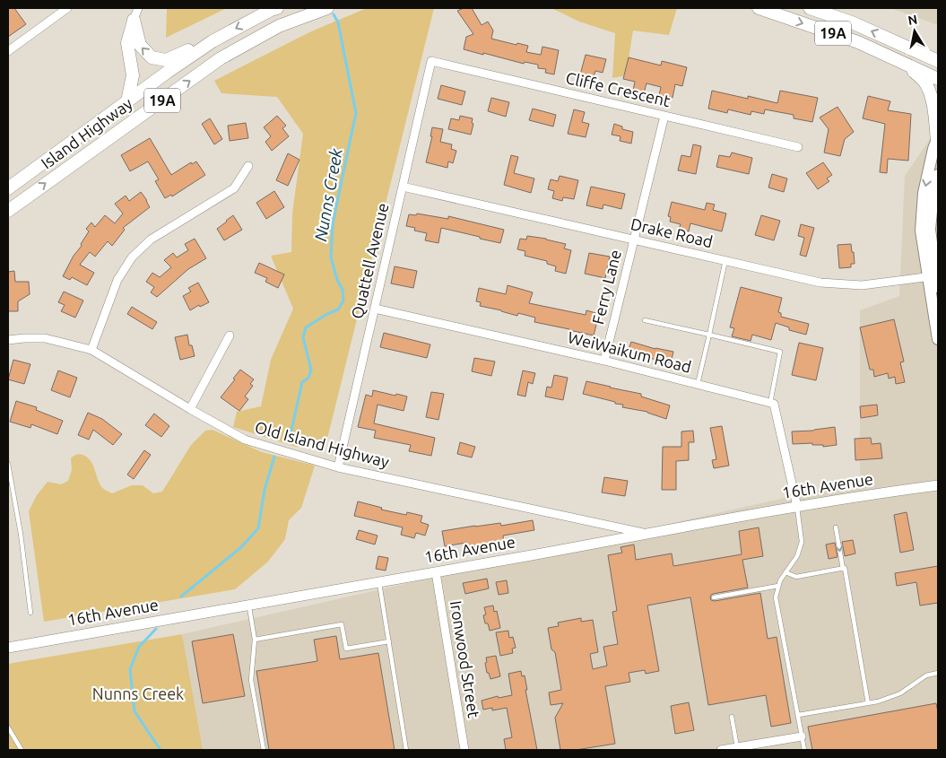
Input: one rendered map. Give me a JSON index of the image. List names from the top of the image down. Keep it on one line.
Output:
{"streets":{"main road":["19A","Island Highway"],"street":["Cliffe Crescent","Drake Road","Quattell Avenue","Ferry Lane","WeiWaikum Road","Old Island Highway","16th Avenue","Ironwood Street"]},"crossings":[["Cliffe Crescent","Quattell Avenue"],["Cliffe Crescent","Ferry Lane"],["Drake Road","Quattell Avenue"],["Drake Road","Ferry Lane"],["Quattell Avenue","WeiWaikum Road"],["Quattell Avenue","Old Island Highway"],["Ferry Lane","WeiWaikum Road"],["Old Island Highway","16th Avenue"],["16th Avenue","Ironwood Street"]],"water":["Nunns Creek"],"parks":["Nunns Creek"],"north":"top"}
